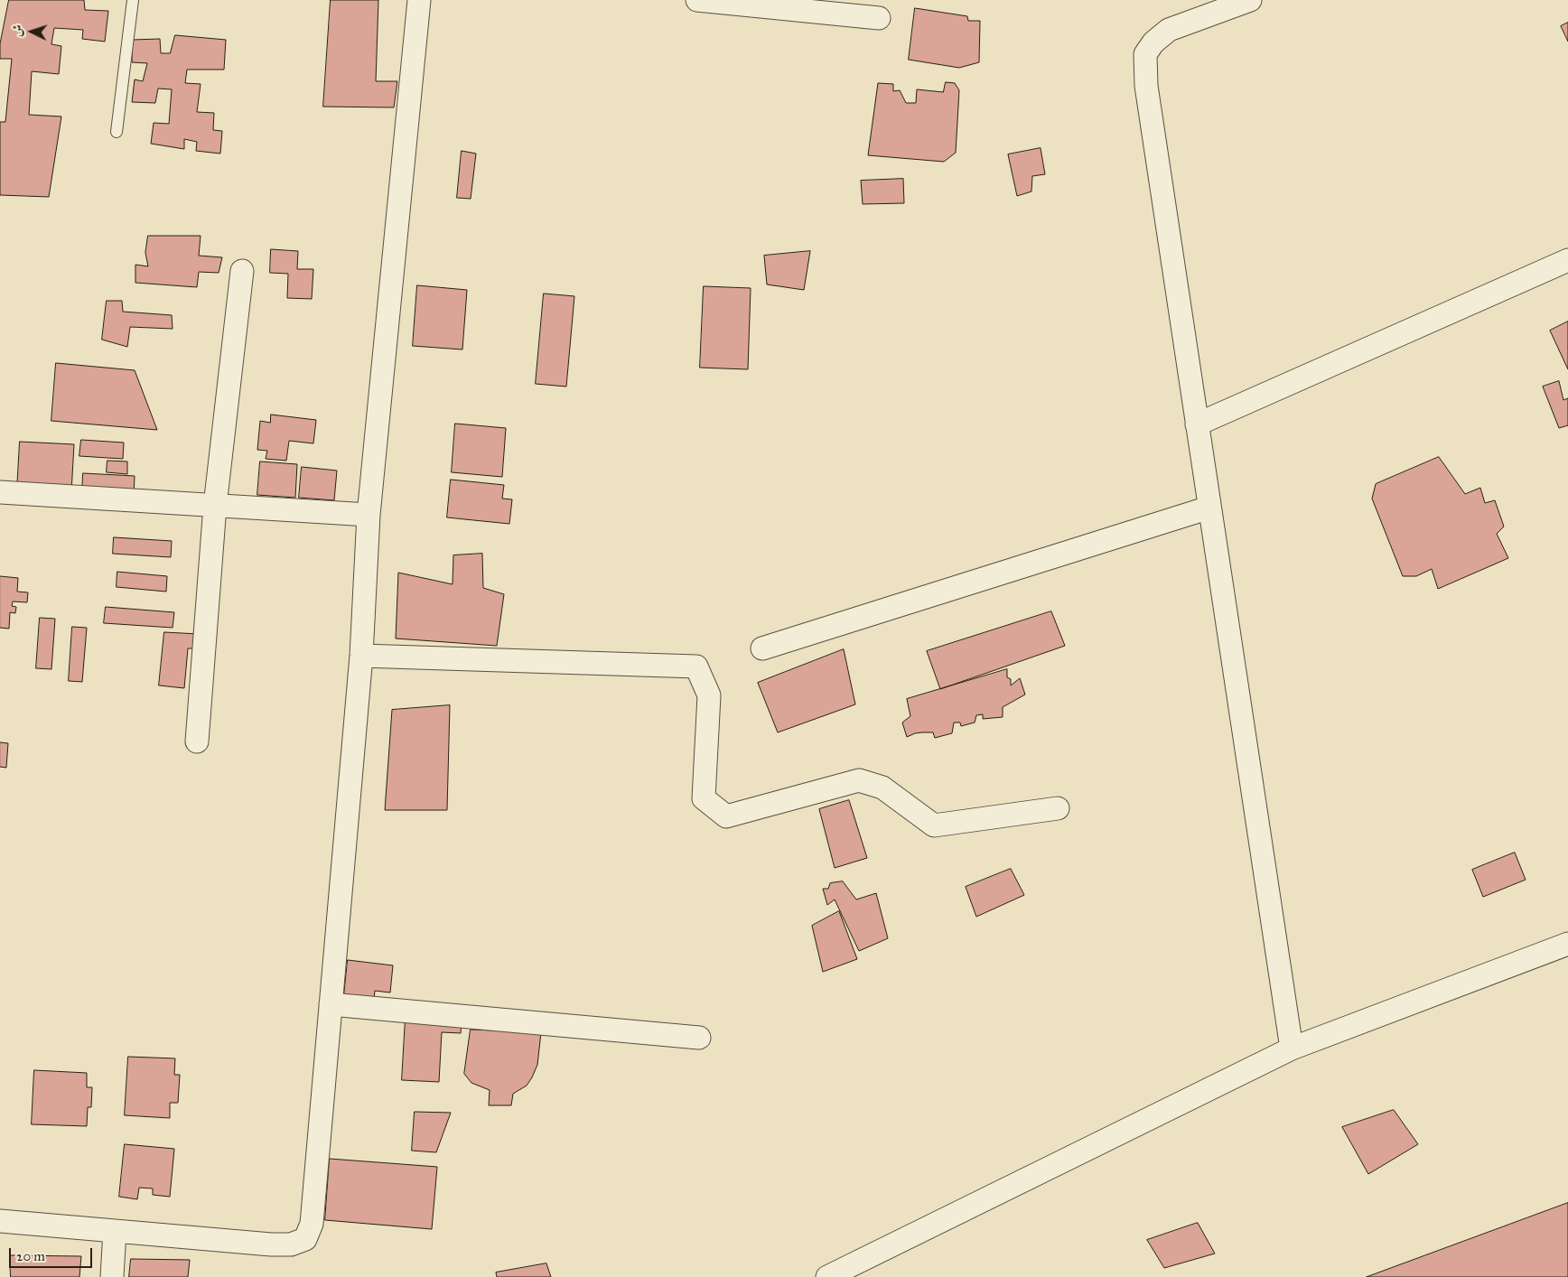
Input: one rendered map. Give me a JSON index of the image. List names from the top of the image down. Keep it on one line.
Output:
{"scale_bar":"20 m","north":"left"}
